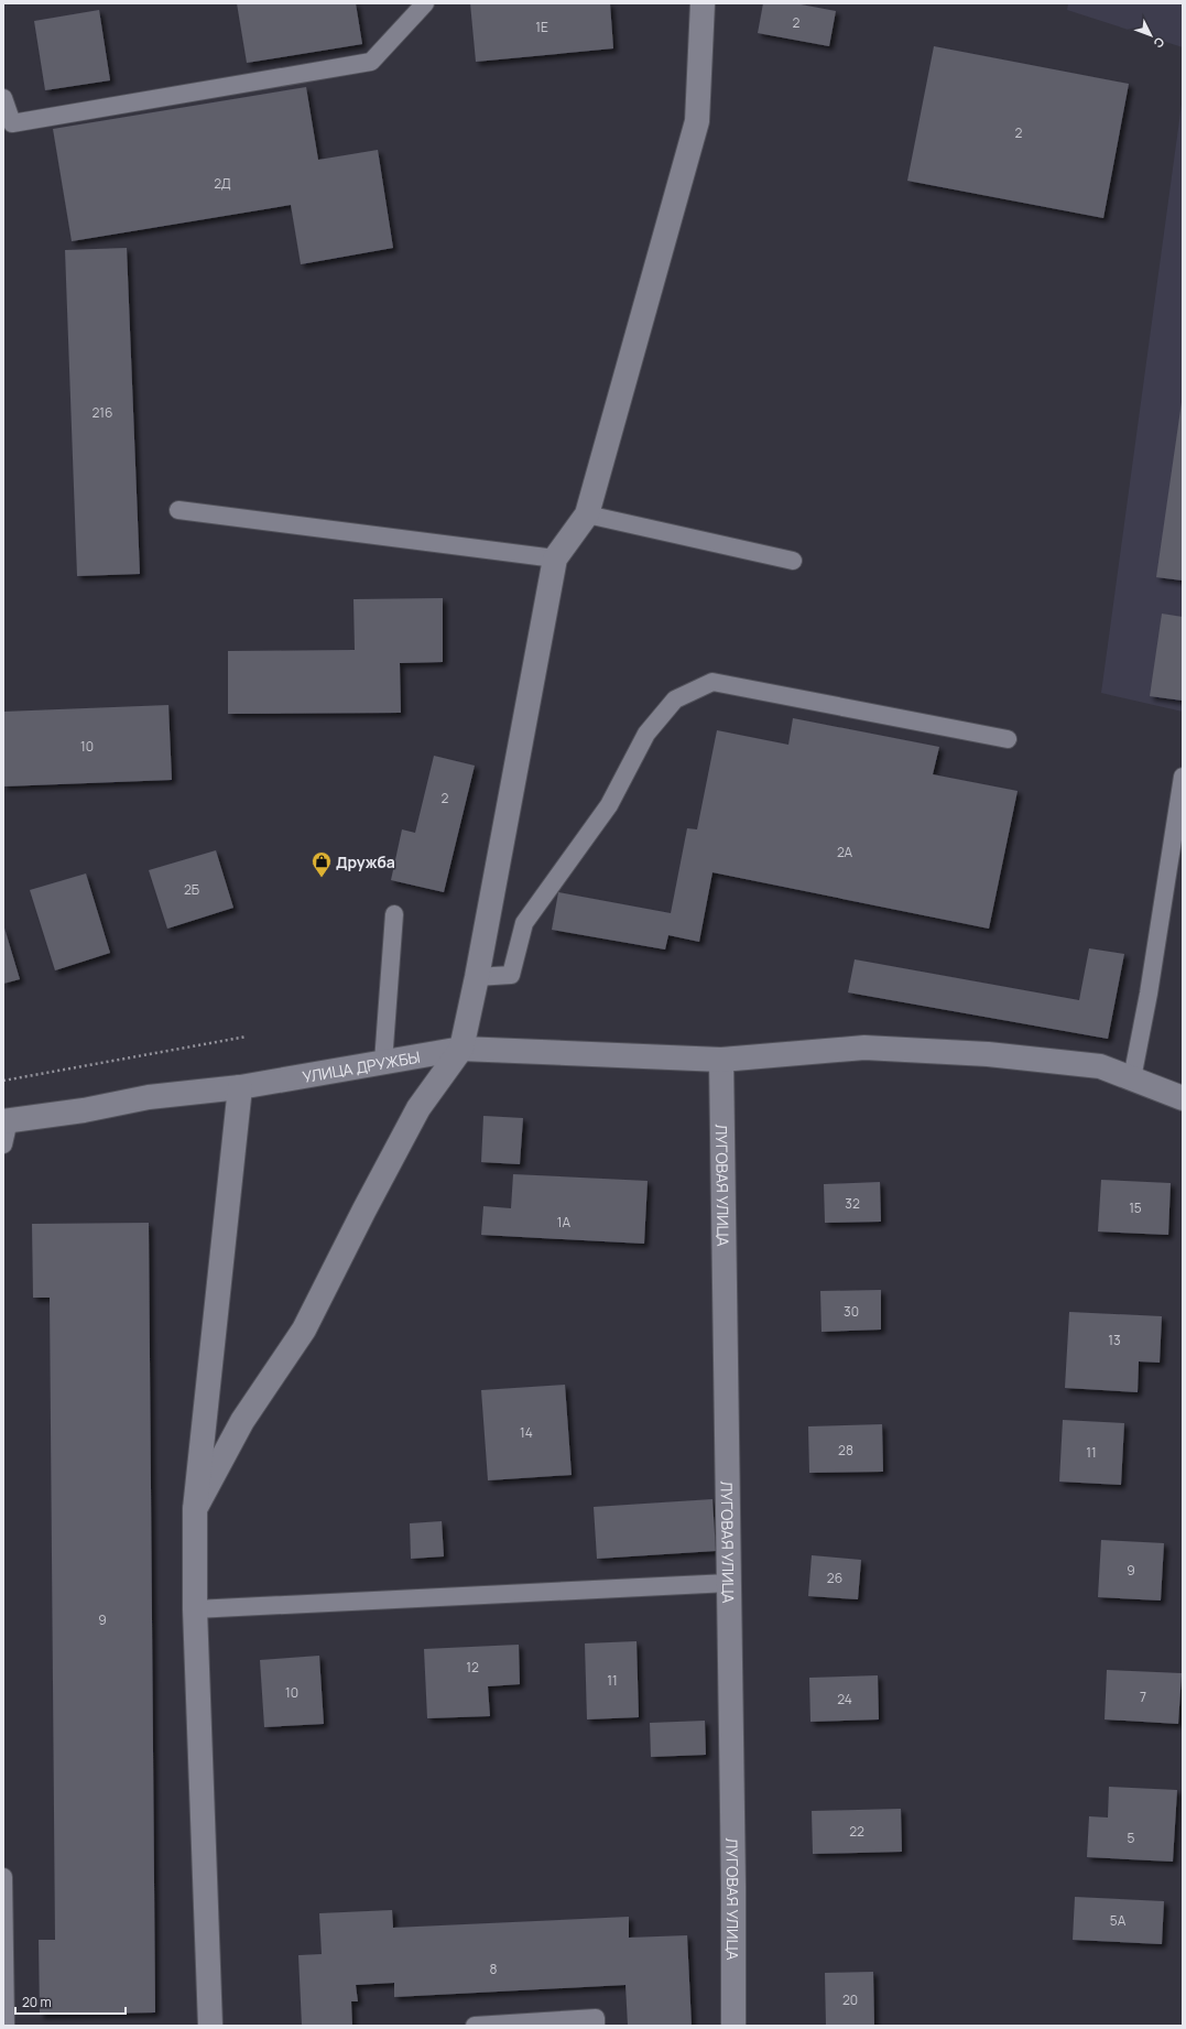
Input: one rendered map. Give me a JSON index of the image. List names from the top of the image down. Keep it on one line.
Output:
{"streets":{"street":["УЛИЦА ДРУЖБЫ","ЛУГОВАЯ УЛИЦА"]},"crossings":[["УЛИЦА ДРУЖБЫ","ЛУГОВАЯ УЛИЦА"]],"places":{"shop":["Дружба"]},"house_numbers":["2","1Е","2","2Д","216","10","2","2А","2Б","32","15","1А","30","13","14","28","11","9","26","9","12","11","10","7","24","22","5","5А","8","20"],"scale_bar":"20 m","north":"bottom right"}
